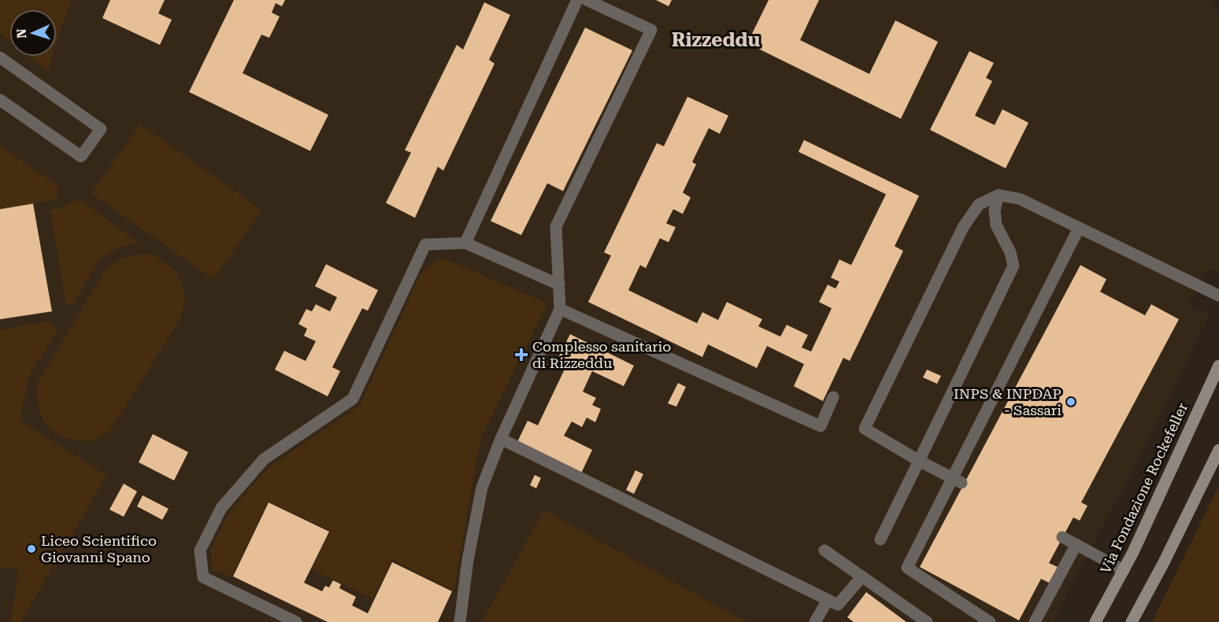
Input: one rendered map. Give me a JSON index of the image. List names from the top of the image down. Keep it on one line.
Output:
{"streets":{"main road":["Via Fondazione Rockefeller"]},"districts":["Rizzeddu"],"places":{"health":["Complesso sanitario di Rizzeddu"],"other":["INPS & INPDAP - Sassari","Liceo Scientifico Giovanni Spano"]},"north":"left"}
